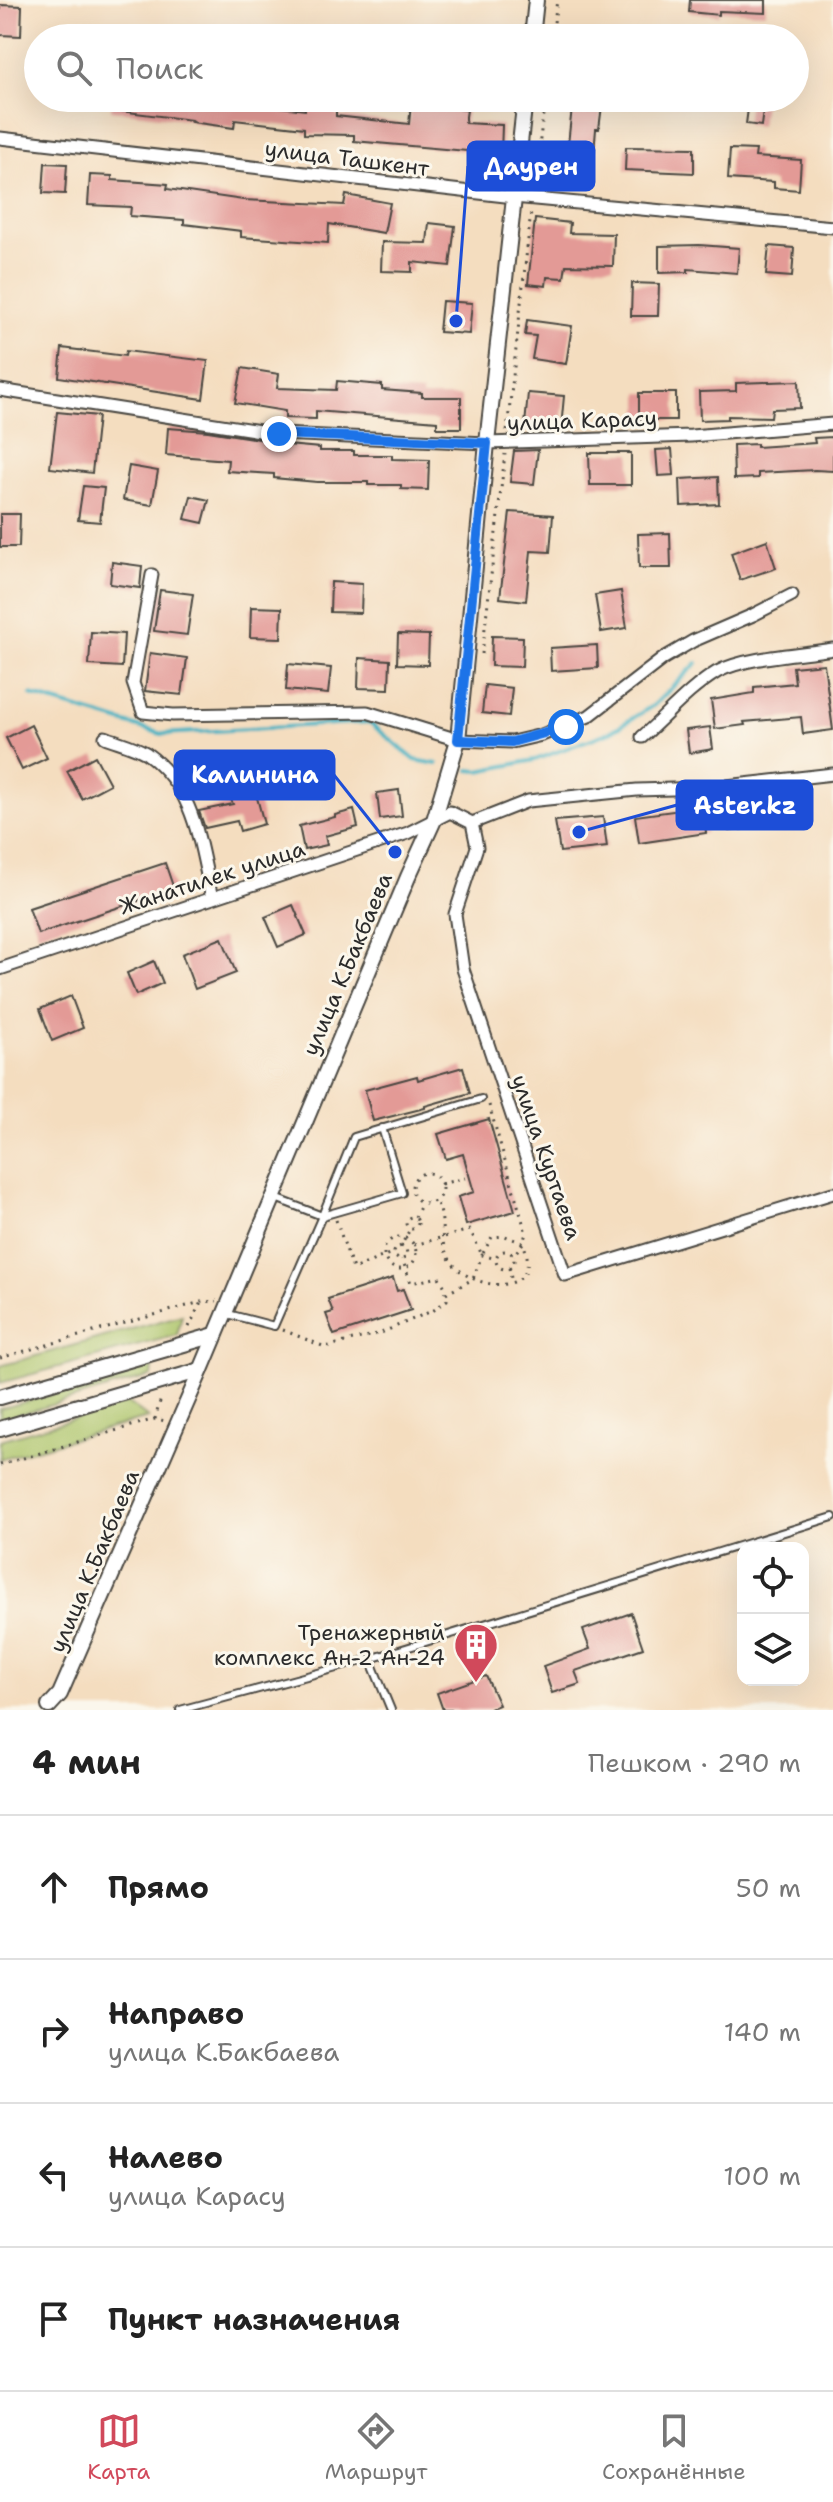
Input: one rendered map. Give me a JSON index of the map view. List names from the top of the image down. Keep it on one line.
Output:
{"streets":{"street":["улица Ташкент","улица Карасу","Жанатилек улица","улица К.Бакбаева","улица Куртаева"]},"crossings":[["улица Ташкент","улица К.Бакбаева"],["улица Карасу","улица К.Бакбаева"],["Жанатилек улица","улица К.Бакбаева"]],"places":{"other":["Даурен","Aster.kz","Калинина"],"building":["Тренажерный комплекс Ан-2 Ан-24"]},"page":{"search":"Поиск","heading":["4 мин","Пешком · 290 m"],"list":[["Прямо","50 m"],["Направо","улица К.Бакбаева","140 m"],["Налево","улица Карасу","100 m"],"Пункт назначения"],"nav":["Карта","Маршрут","Сохранённые"]}}
